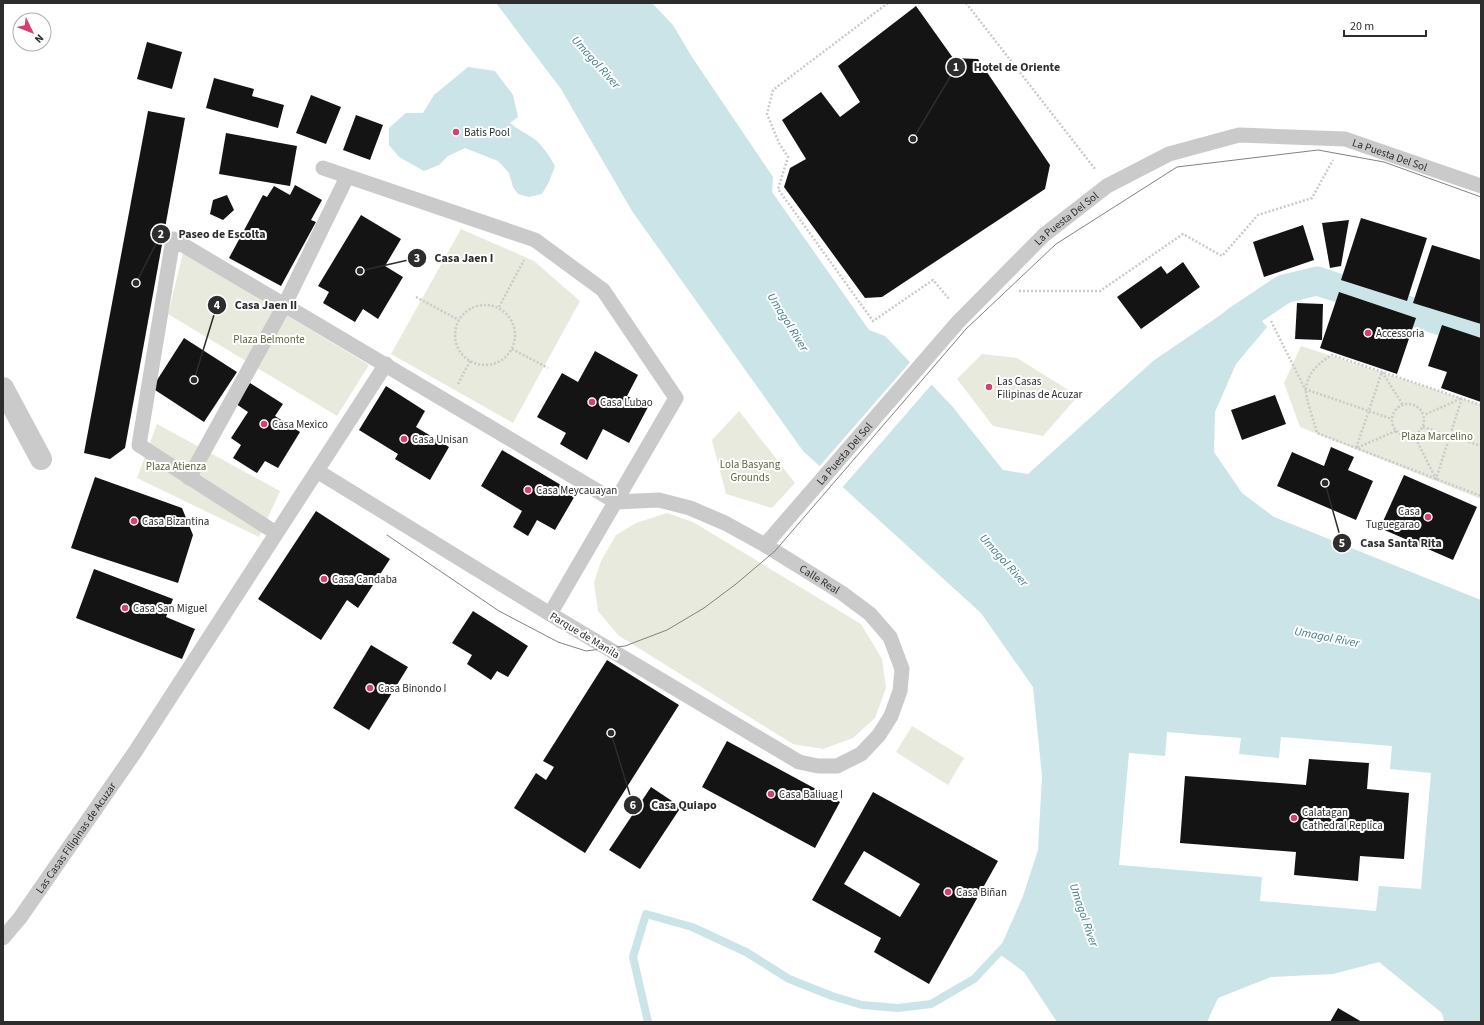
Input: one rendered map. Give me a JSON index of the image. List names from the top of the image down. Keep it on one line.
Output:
{"streets":{"lane":["La Puesta Del Sol","Calle Real","Parque de Manila","Las Casas Filipinas de Acuzar"]},"crossings":[["La Puesta Del Sol","Calle Real"],["Calle Real","Parque de Manila"],["Parque de Manila","Las Casas Filipinas de Acuzar"]],"water":["Umagol River"],"parks":["Plaza Belmonte","Plaza Marcelino","Lola Basyang Grounds","Plaza Atienza"],"places":["Batis Pool","Hotel de Oriente","Casa Jaen I","Paseo de Escolta","Accessoria","Casa Jaen II","Las Casas Filipinas de Acuzar","Casa Lubao","Casa Mexico","Casa Unisan","Casa Santa Rita","Casa Meycauayan","Casa Tuguegarao","Casa Bizantina","Casa Candaba","Casa San Miguel","Casa Binondo I","Casa Quiapo","Casa Baliuag I","Calatagan Cathedral Replica","Casa Biñan"],"scale_bar":"20 m","north":"bottom right"}
